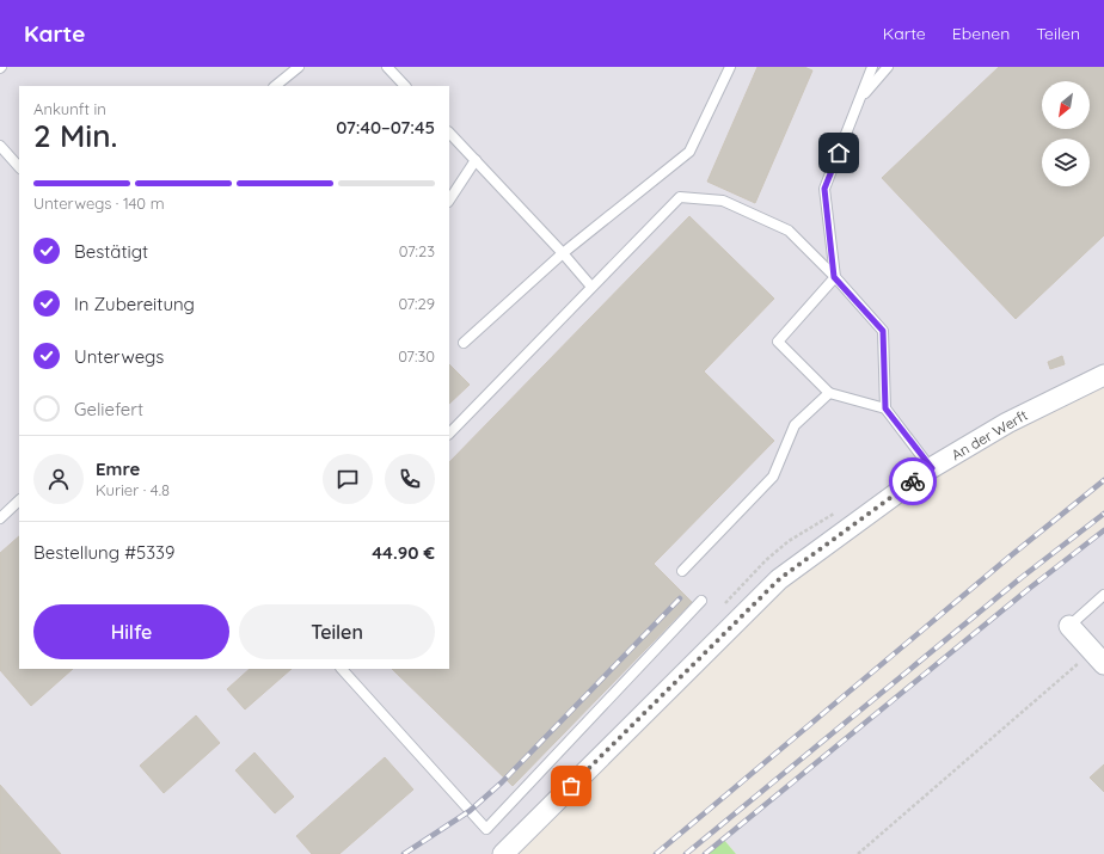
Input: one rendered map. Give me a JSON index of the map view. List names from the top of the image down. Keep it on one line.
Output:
{"streets":{"street":["An der Werft"]},"north":"bottom left","page":{"header":"Karte","nav":["Karte","Ebenen","Teilen"],"heading":["2 Min.","Ankunft in","07:40–07:45"],"panel":["Emre","Kurier · 4.8","Bestellung #5339","44.90 €"],"bar":"Unterwegs · 140 m","list":[["Bestätigt","07:23"],["In Zubereitung","07:29"],["Unterwegs","07:30"],"Geliefert"],"buttons":["Hilfe","Teilen"]}}
